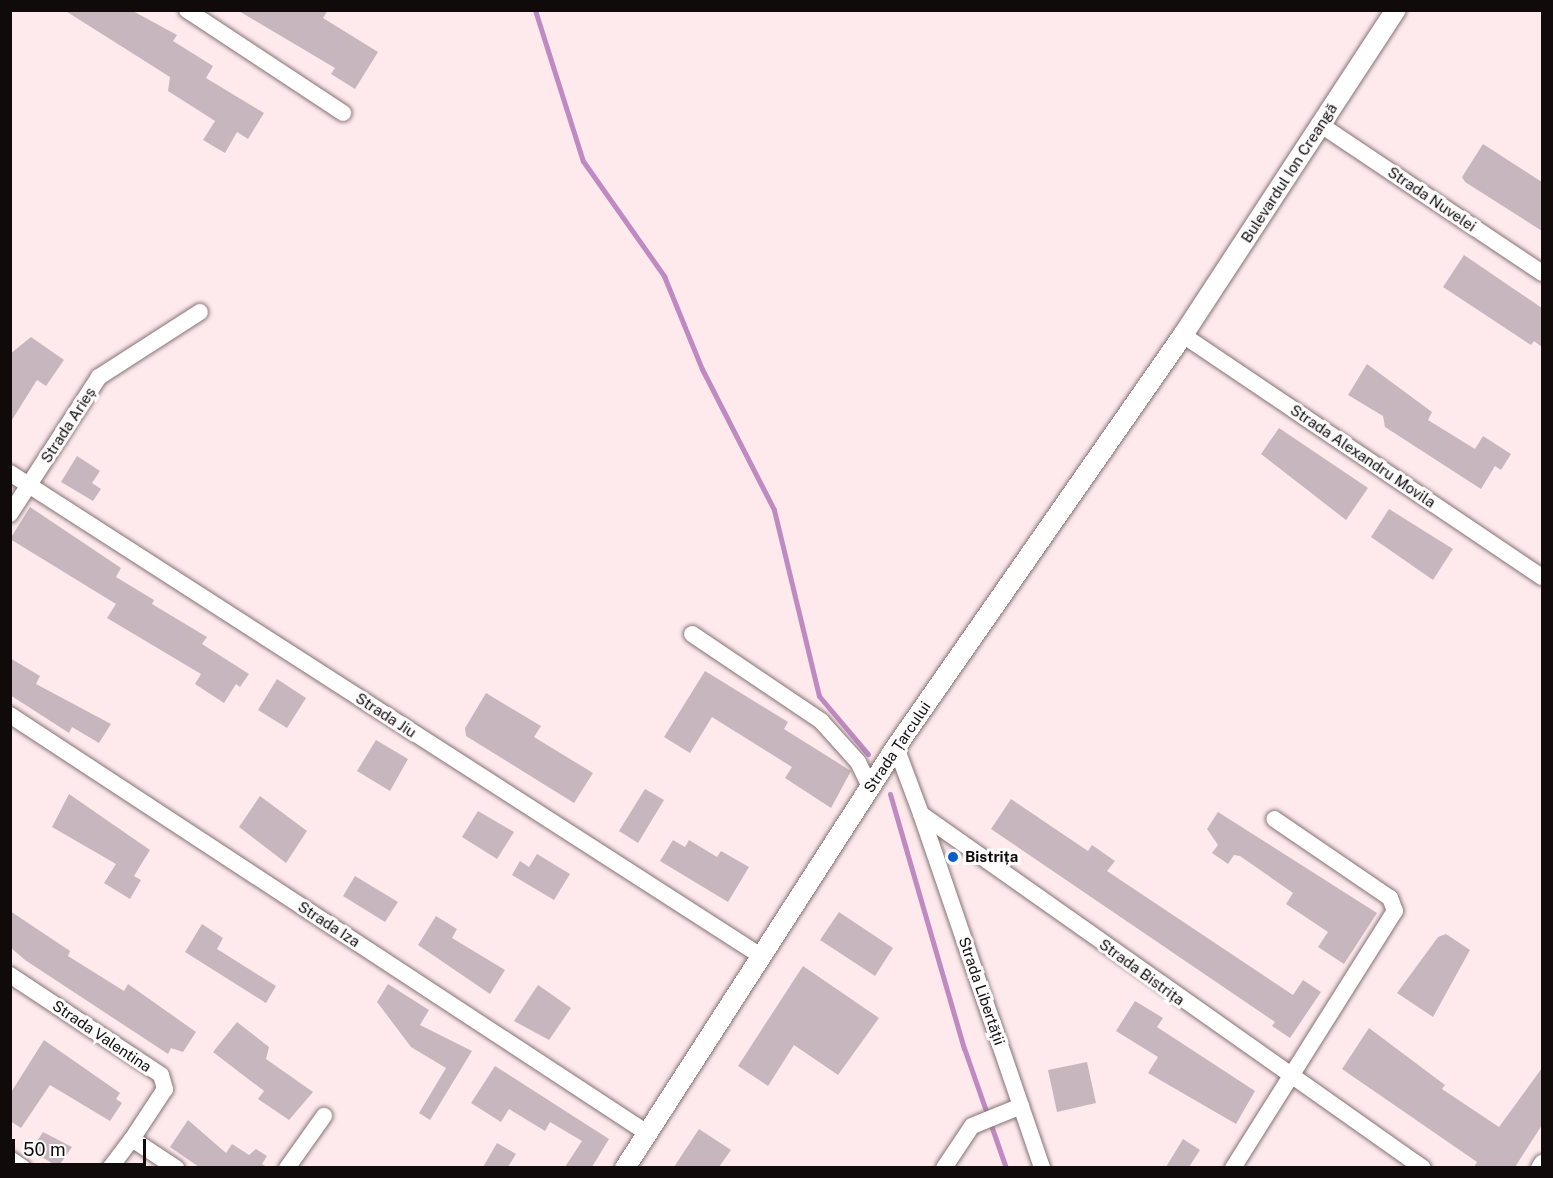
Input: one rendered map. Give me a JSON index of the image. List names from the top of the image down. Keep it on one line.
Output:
{"streets":{"street":["Bulevardul Ion Creangă","Strada Nuvelei","Strada Arieș","Strada Alexandru Movila","Strada Jiu","Strada Țarcului","Strada Iza","Strada Bistrița","Strada Libertății","Strada Valentina"]},"crossings":[["Bulevardul Ion Creangă","Strada Nuvelei"],["Bulevardul Ion Creangă","Strada Alexandru Movila"],["Bulevardul Ion Creangă","Strada Țarcului"],["Strada Arieș","Strada Jiu"],["Strada Alexandru Movila","Strada Țarcului"],["Strada Jiu","Strada Țarcului"],["Strada Țarcului","Strada Iza"],["Strada Bistrița","Strada Libertății"]],"places":["Bistrița"],"scale_bar":"50 m"}
